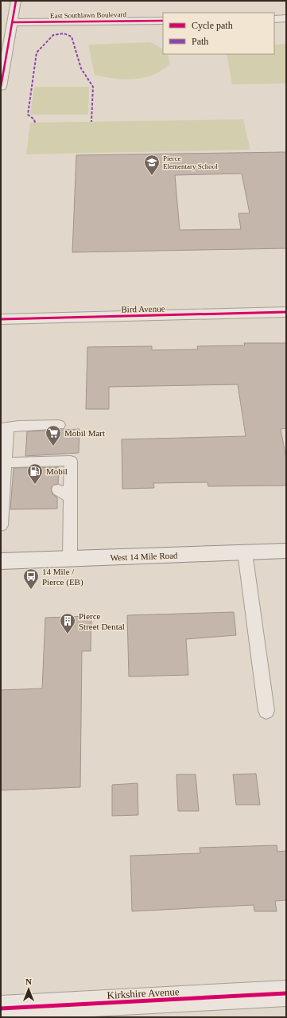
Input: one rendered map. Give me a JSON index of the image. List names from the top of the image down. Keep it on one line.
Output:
{"streets":{"street":["East Southlawn Boulevard","Bird Avenue","West 14 Mile Road","Kirkshire Avenue"]},"places":{"school or university":["Pierce Elementary School"],"supermarket":["Mobil Mart"],"fuel station":["Mobil"],"bus stop":["14 Mile / Pierce (EB)"],"building":["Pierce Street Dental"]},"legend":["Cycle path","Path"],"north":"top"}
